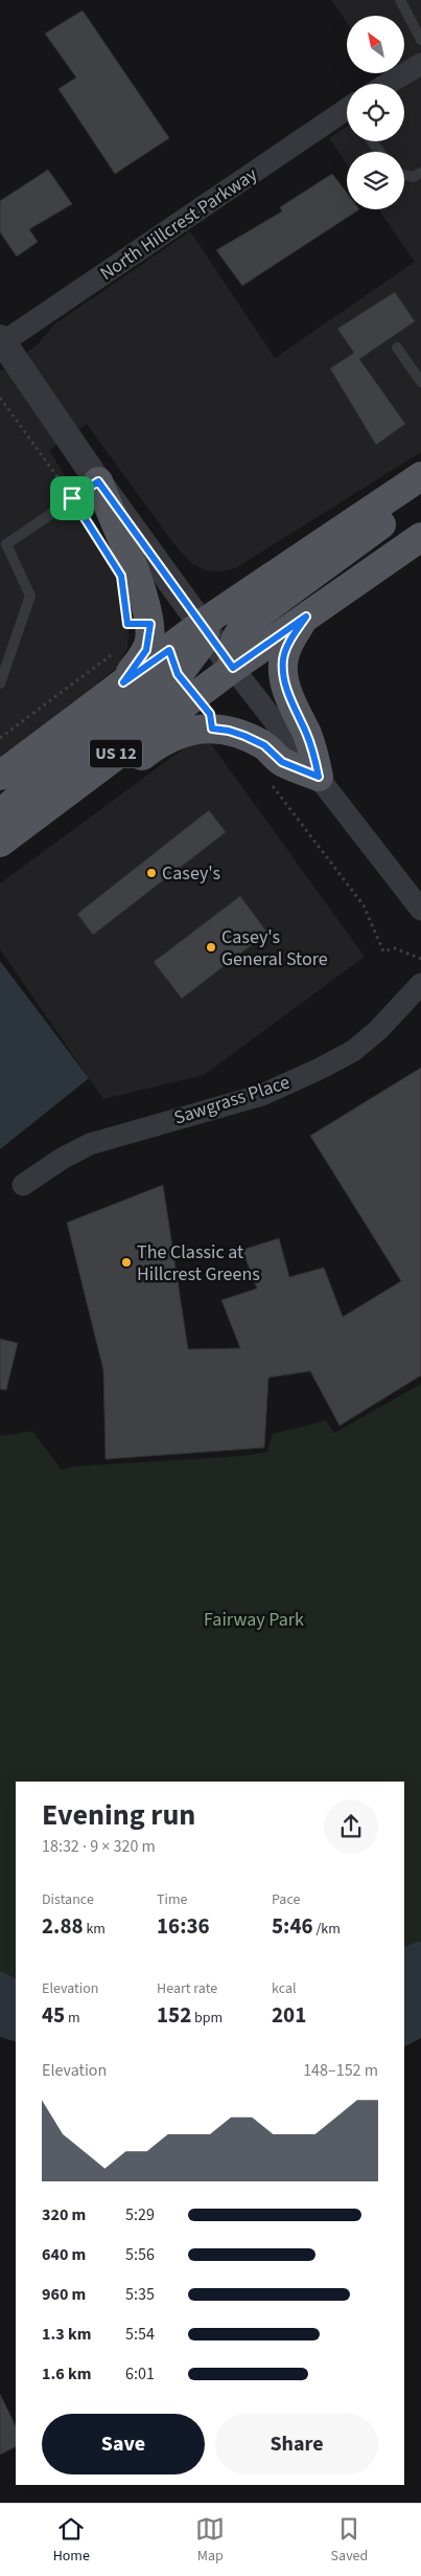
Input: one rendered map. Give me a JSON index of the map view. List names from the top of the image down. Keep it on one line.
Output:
{"streets":{"main road":["US 12"],"street":["North Hillcrest Parkway","Sawgrass Place"]},"parks":["Fairway Park"],"places":["Casey's","Casey's General Store","The Classic at Hillcrest Greens"],"north":"top left","page":{"heading":["Evening run","18:32 · 9 × 320 m"],"stats":[["Distance","2.88 km"],["Time","16:36"],["Pace","5:46 /km"],["Elevation","45 m"],["Heart rate","152 bpm"],["kcal","201"]],"chart":["Elevation","148–152 m"],"list":[{"name":"320 m","note":"5:29"},{"name":"640 m","note":"5:56"},{"name":"960 m","note":"5:35"},{"name":"1.3 km","note":"5:54"},{"name":"1.6 km","note":"6:01"}],"buttons":["Save","Share"],"tabs":["Home","Map","Saved"]}}
